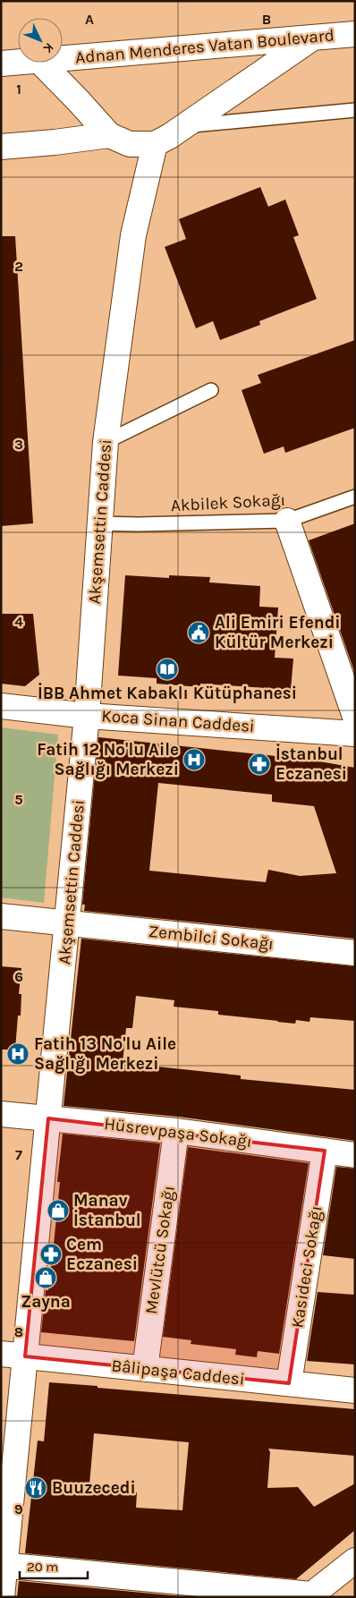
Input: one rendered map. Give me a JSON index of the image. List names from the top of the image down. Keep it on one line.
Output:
{"streets":{"street":["Adnan Menderes Vatan Boulevard","Akşemsettin Caddesi","Koca Sinan Caddesi","Zembilci Sokağı","Hüsrevpaşa Sokağı","Mevlütcü Sokağı","Kasideci Sokağı","Bâlipaşa Caddesi"],"lane":["Akbilek Sokağı"]},"crossings":[["Akbilek Sokağı","Akşemsettin Caddesi"],["Akşemsettin Caddesi","Koca Sinan Caddesi"],["Akşemsettin Caddesi","Zembilci Sokağı"],["Akşemsettin Caddesi","Hüsrevpaşa Sokağı"],["Akşemsettin Caddesi","Bâlipaşa Caddesi"],["Hüsrevpaşa Sokağı","Mevlütcü Sokağı"],["Hüsrevpaşa Sokağı","Kasideci Sokağı"],["Mevlütcü Sokağı","Bâlipaşa Caddesi"],["Kasideci Sokağı","Bâlipaşa Caddesi"]],"places":{"public building":["Ali Emiri Efendi Kültür Merkezi"],"library":["İBB Ahmet Kabaklı Kütüphanesi"],"hospital":["Fatih 12 No'lu Aile Sağlığı Merkezi","Fatih 13 No'lu Aile Sağlığı Merkezi"],"pharmacy":["İstanbul Eczanesi","Cem Eczanesi"],"shop":["Manav İstanbul","Zayna"],"restaurant":["Buuzecedi"]},"scale_bar":"20 m","north":"bottom right","grid":{"columns":["A","B"],"rows":["1","2","3","4","5","6","7","8","9"]}}
